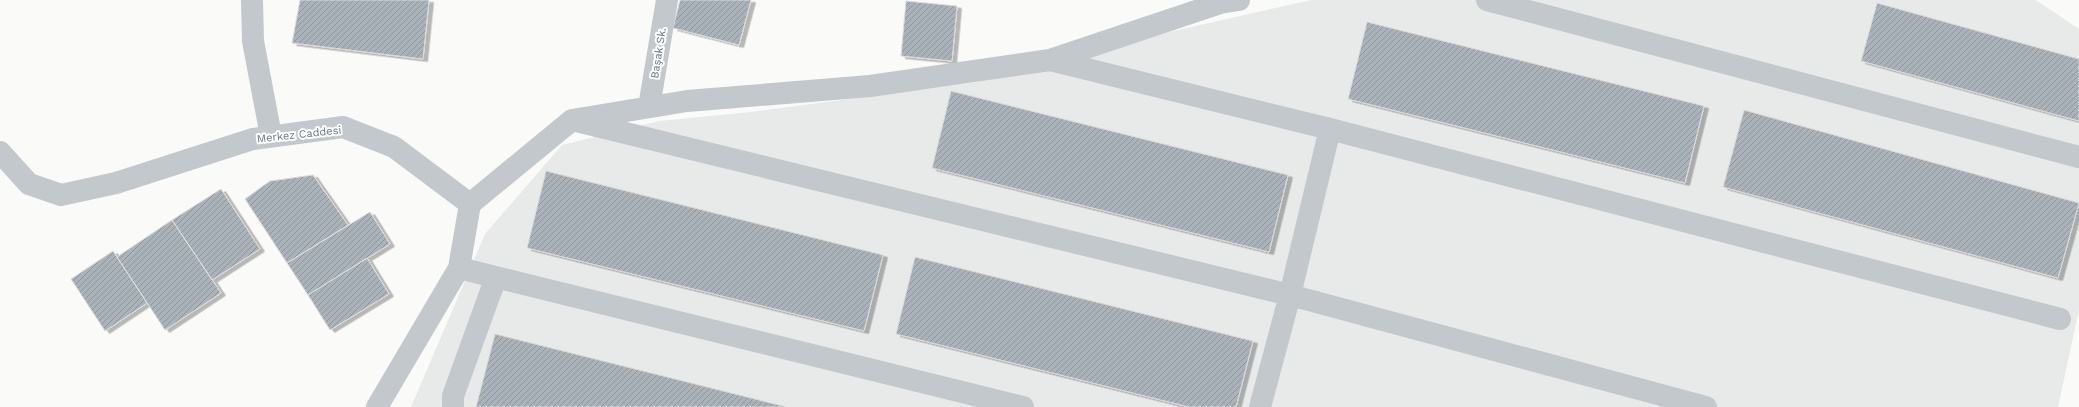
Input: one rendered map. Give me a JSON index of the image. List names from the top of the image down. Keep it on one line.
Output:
{"streets":{"street":["Başak Sk.","Merkez Caddesi"]}}
